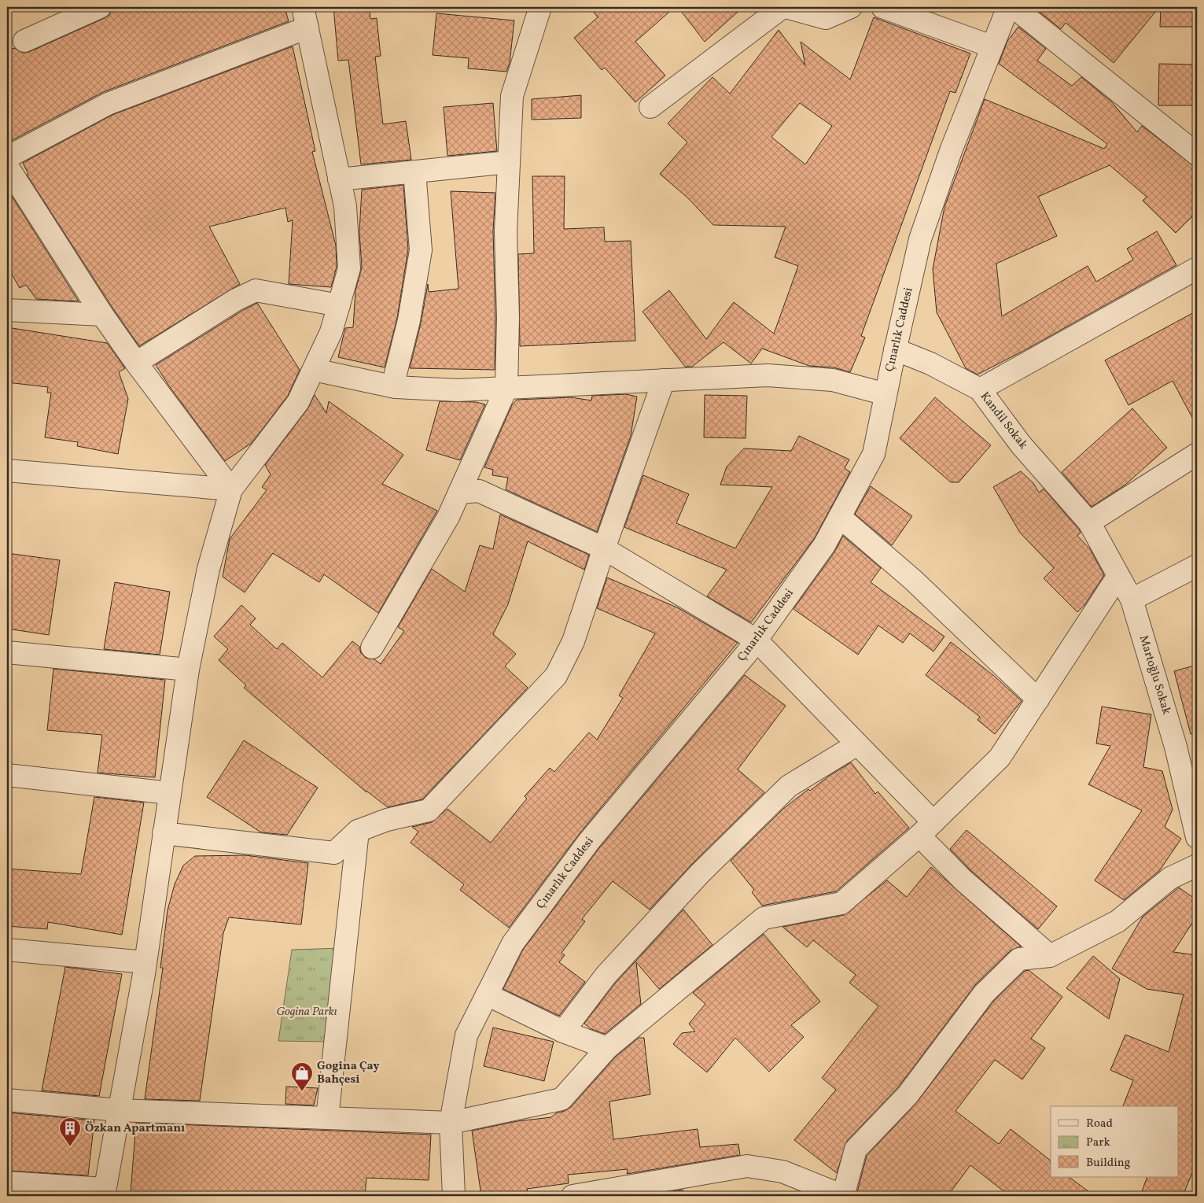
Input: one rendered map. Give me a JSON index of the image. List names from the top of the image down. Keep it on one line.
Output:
{"streets":{"street":["Çınarlık Caddesi","Kandil Sokak","Martoğlu Sokak"]},"crossings":[["Çınarlık Caddesi","Kandil Sokak"],["Kandil Sokak","Martoğlu Sokak"]],"parks":["Gogina Parkı"],"places":{"shop":["Gogina Çay Bahçesi"],"building":["Özkan Apartmanı"]},"legend":["Road","Park","Building"]}
